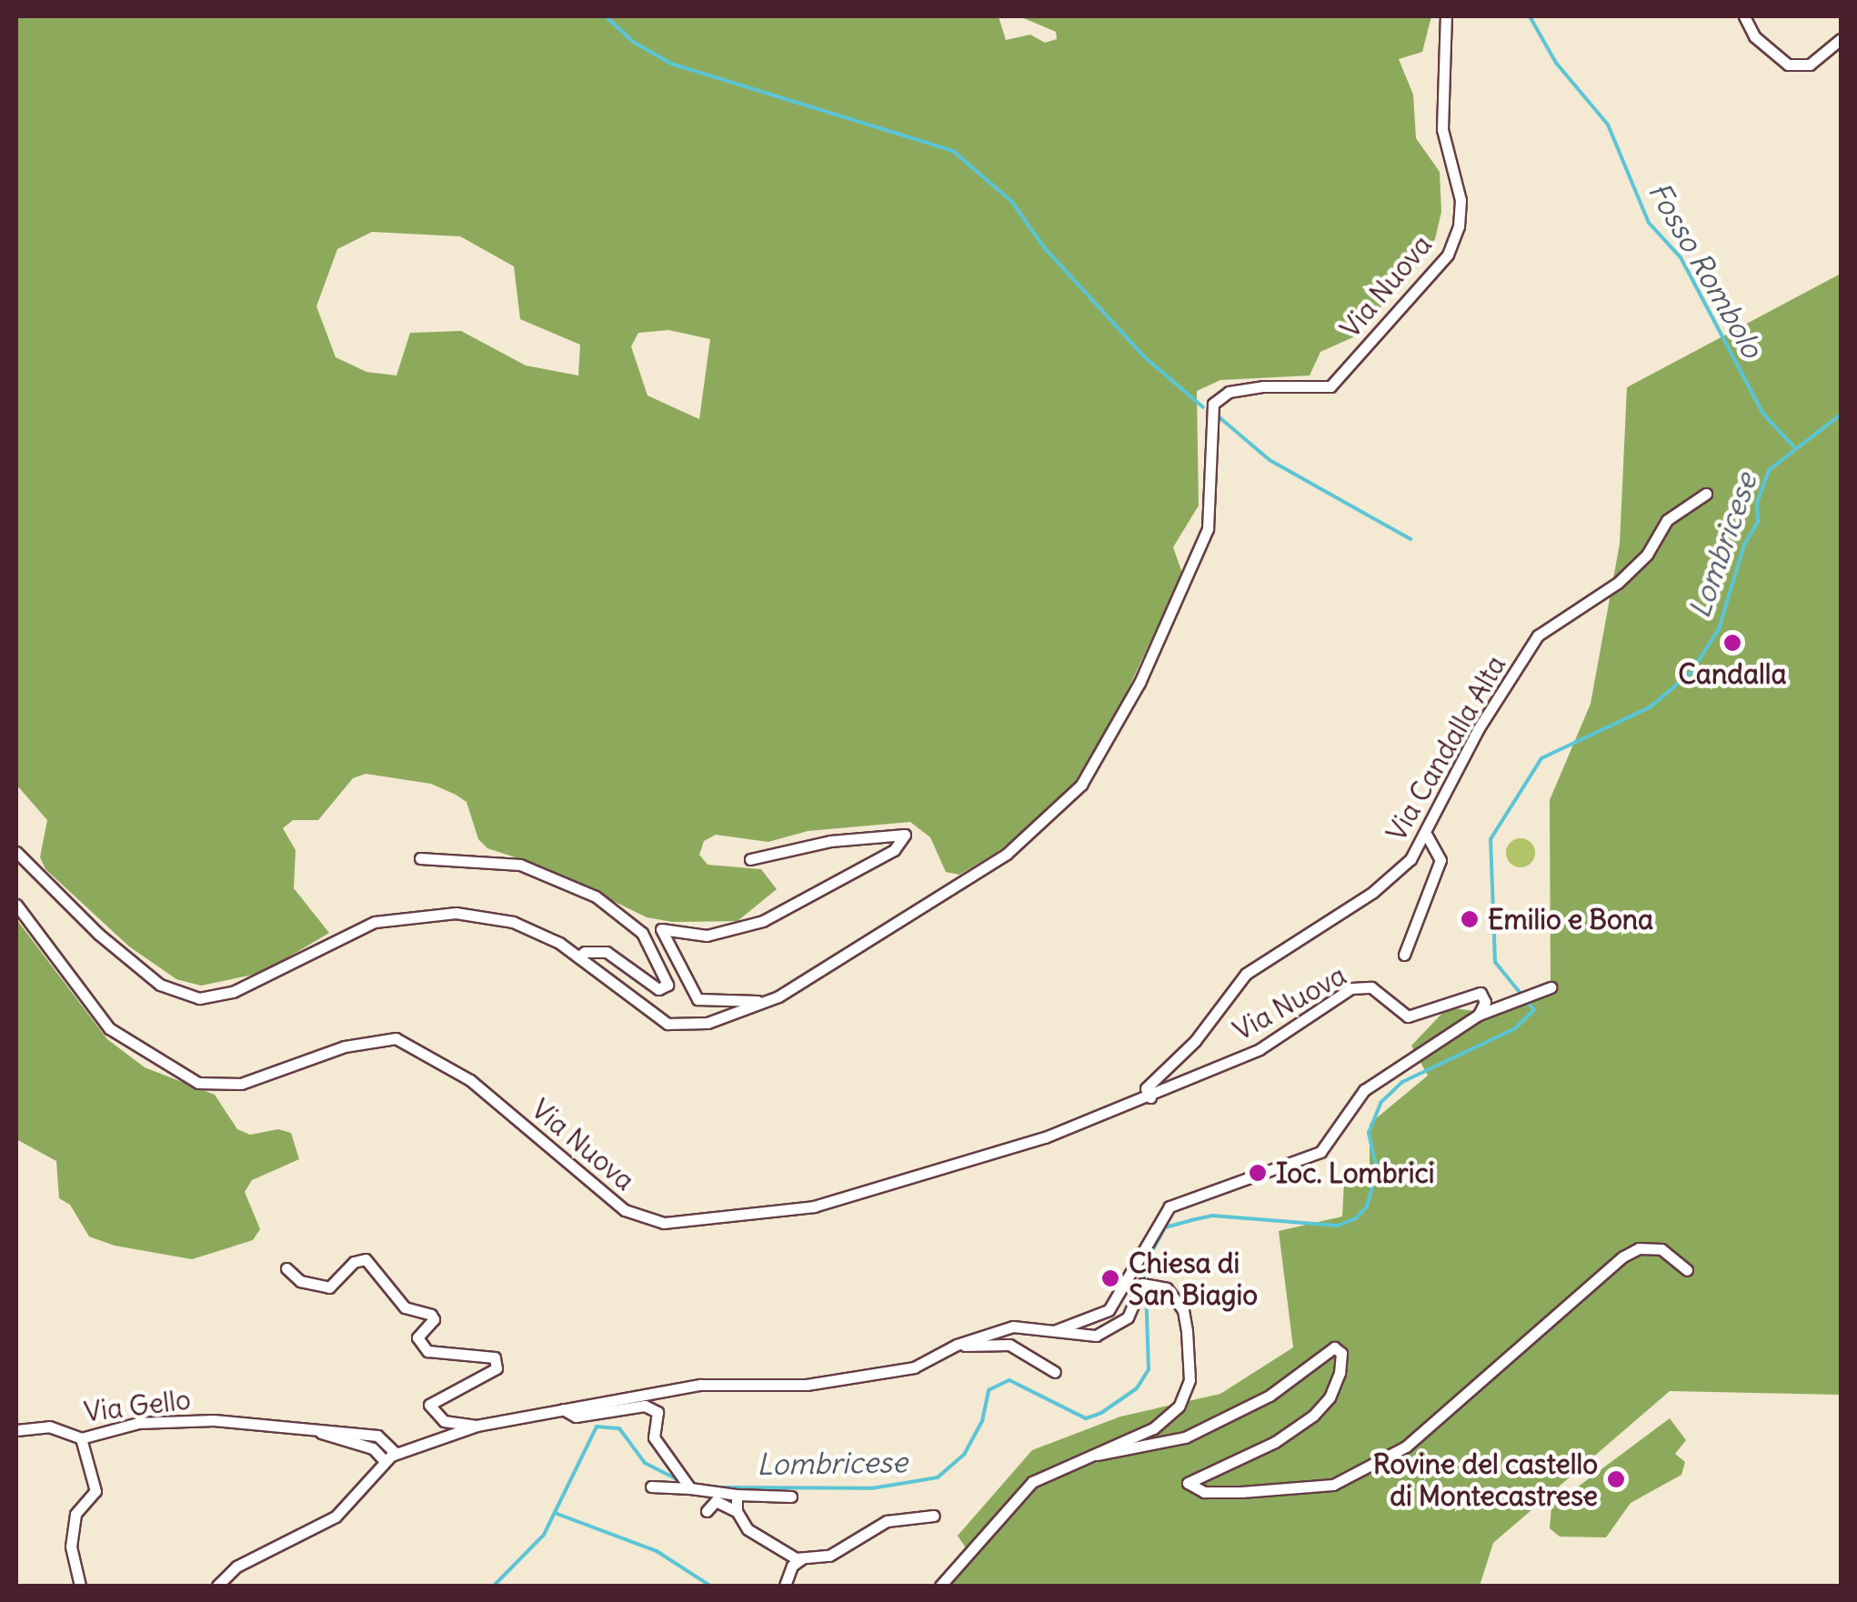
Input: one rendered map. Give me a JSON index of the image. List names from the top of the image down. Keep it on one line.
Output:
{"streets":{"street":["Via Nuova","Via Candalla Alta","Via Gello"]},"crossings":[["Via Nuova","Via Candalla Alta"]],"water":["Fosso Rombolo","Lombricese"],"places":["Candalla","Emilio e Bona","Ioc. Lombrici","Chiesa di San Biagio","Rovine del castello di Montecastrese"]}
